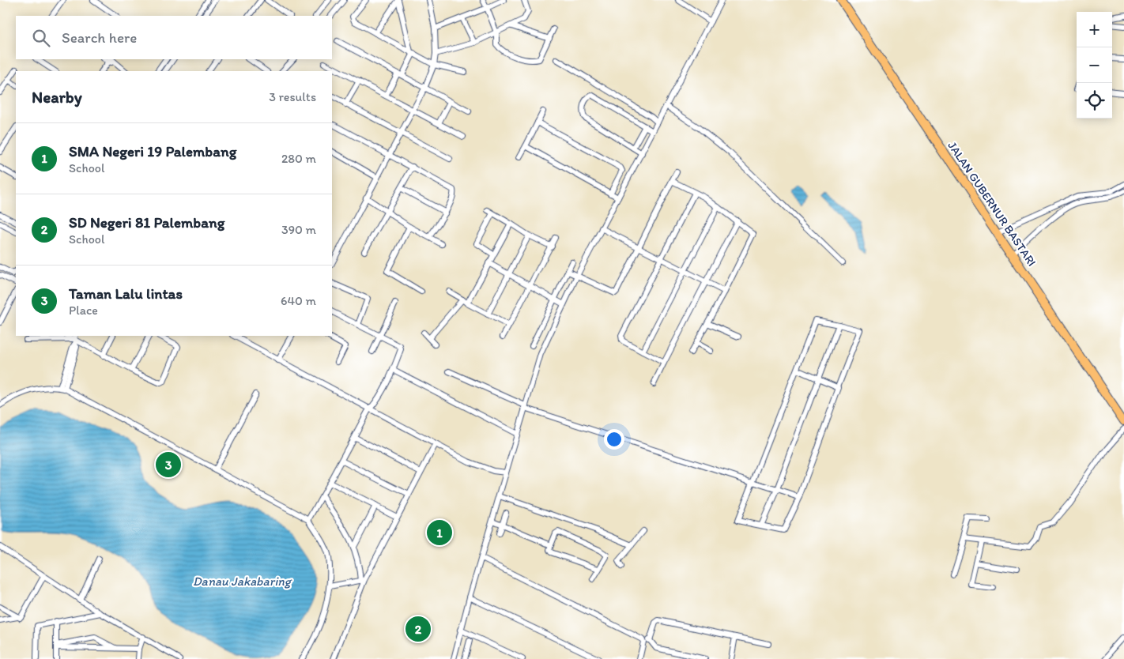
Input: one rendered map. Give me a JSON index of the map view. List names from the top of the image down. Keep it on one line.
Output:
{"streets":{"highway":["JALAN GUBERNUR BASTARI"]},"water":["Danau Jakabaring"],"page":{"map_buttons":["+","−"],"search":"Search here","heading":["Nearby","3 results"],"list":[{"mark":"1","name":"SMA Negeri 19 Palembang","note":"School","value":"280 m"},{"mark":"2","name":"SD Negeri 81 Palembang","note":"School","value":"390 m"},{"mark":"3","name":"Taman Lalu lintas","note":"Place","value":"640 m"}],"pins":["3","1","2"]}}
